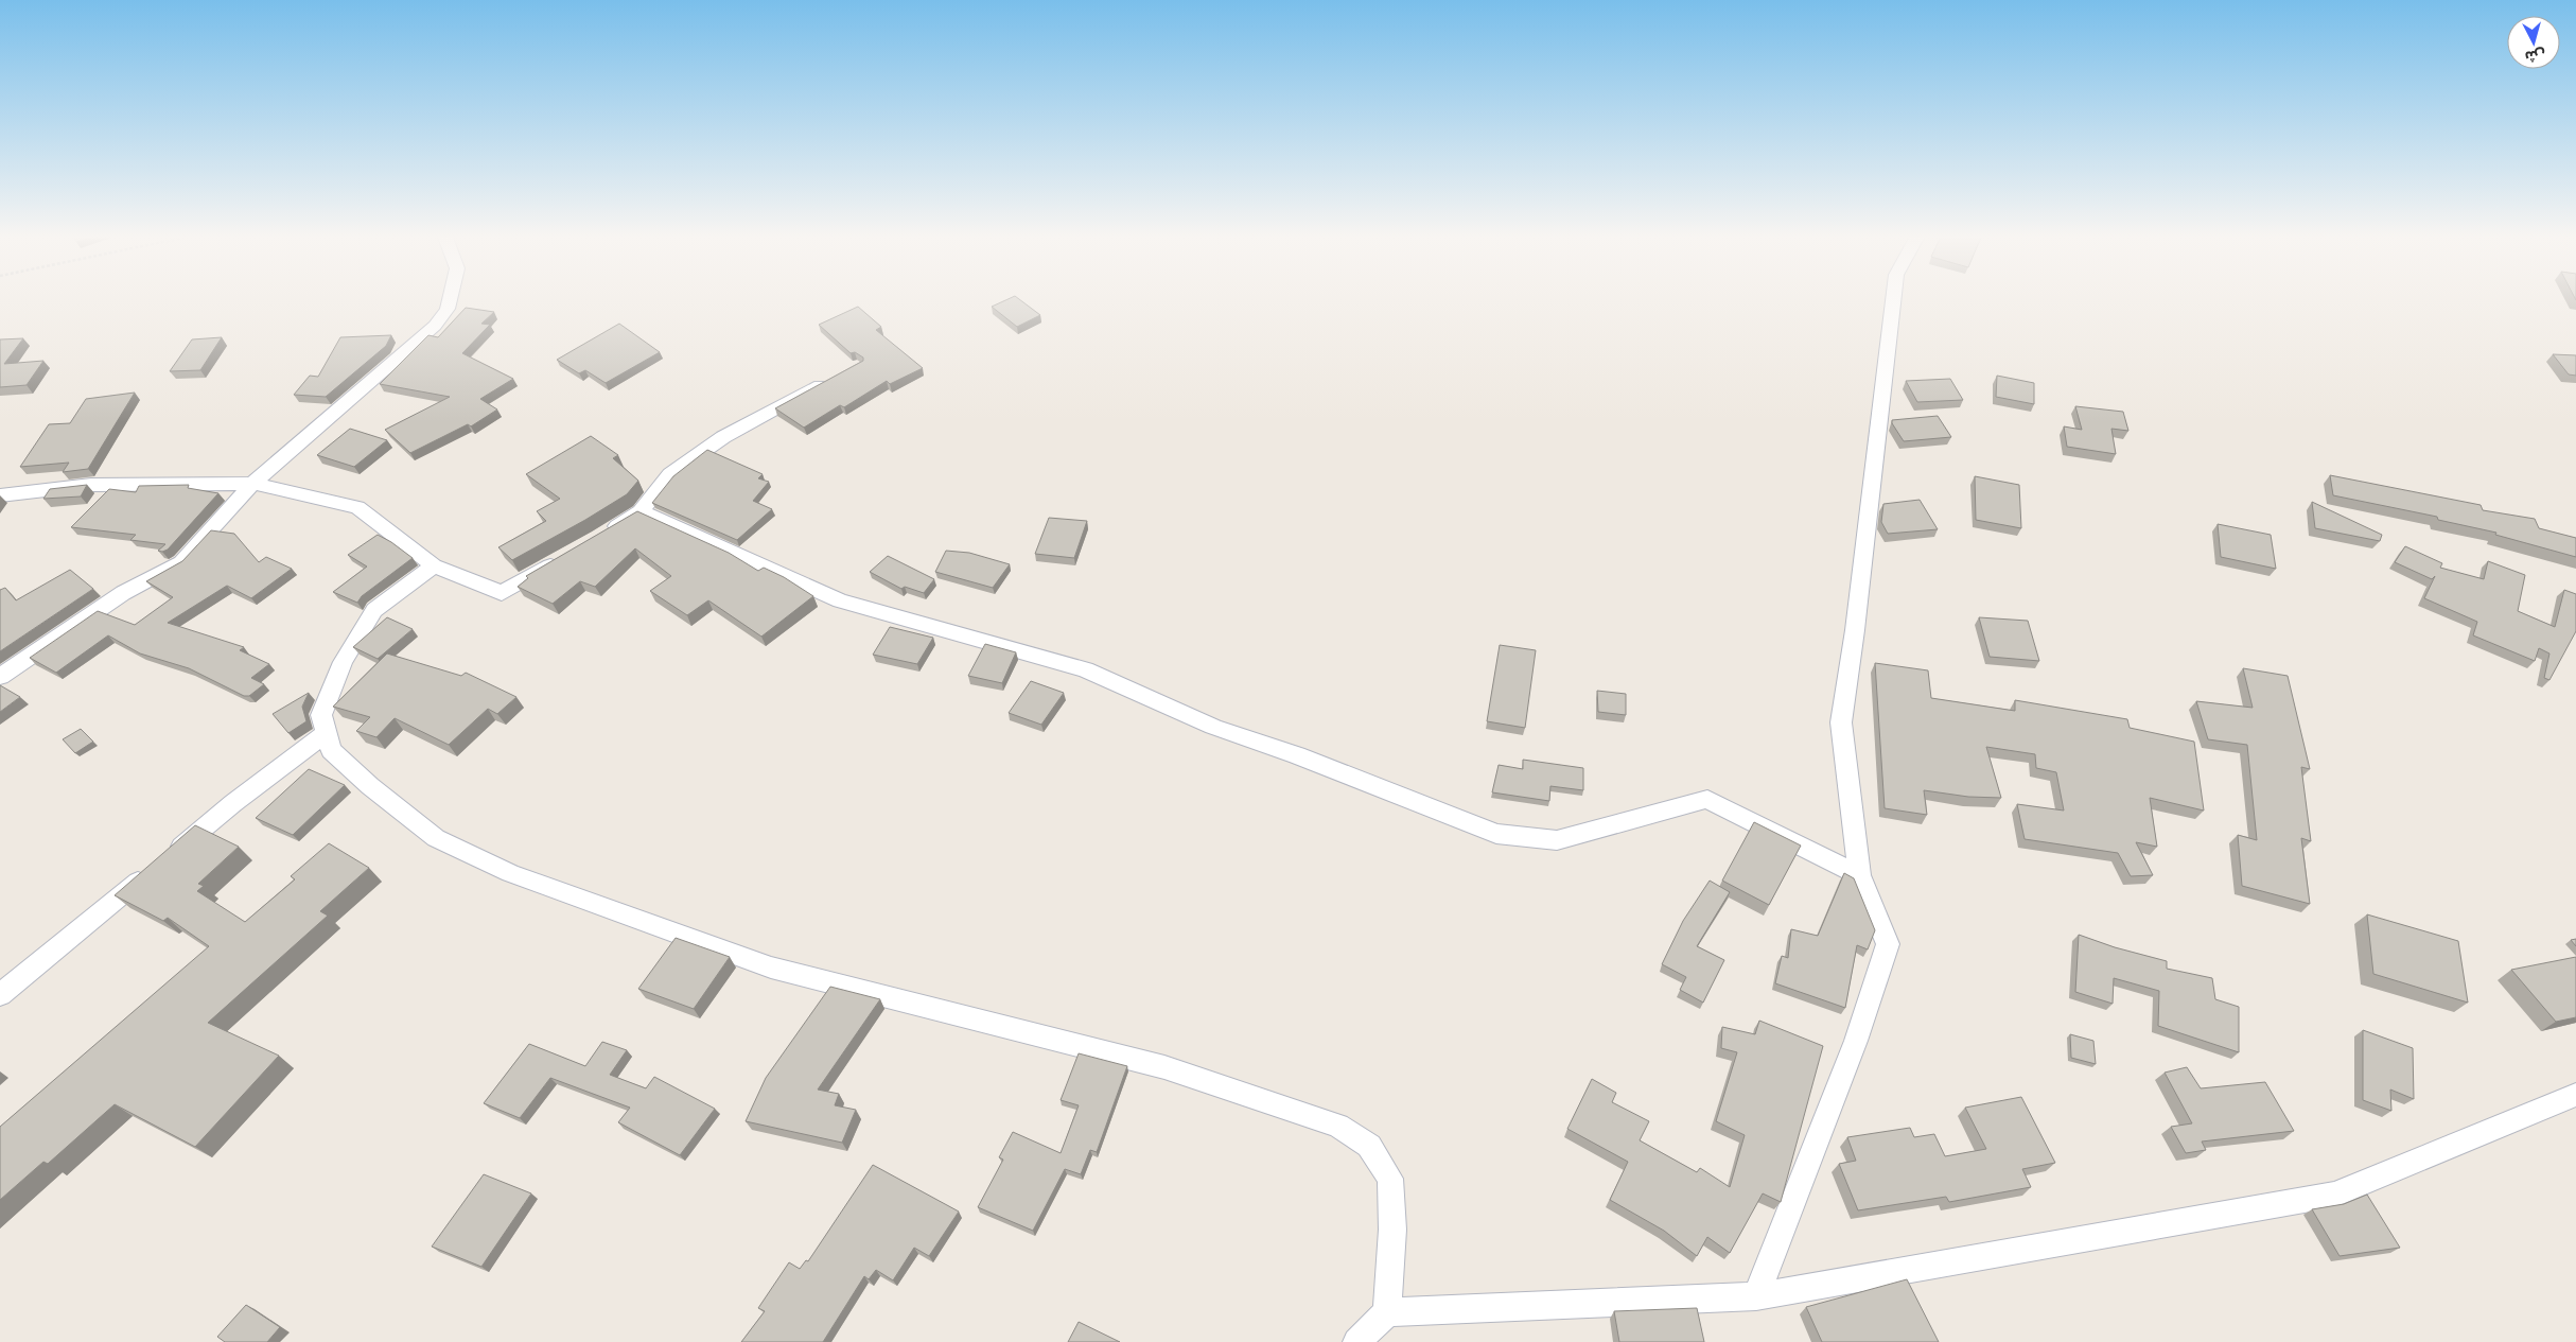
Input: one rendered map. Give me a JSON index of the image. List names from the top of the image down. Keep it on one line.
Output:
{"north":"bottom"}
